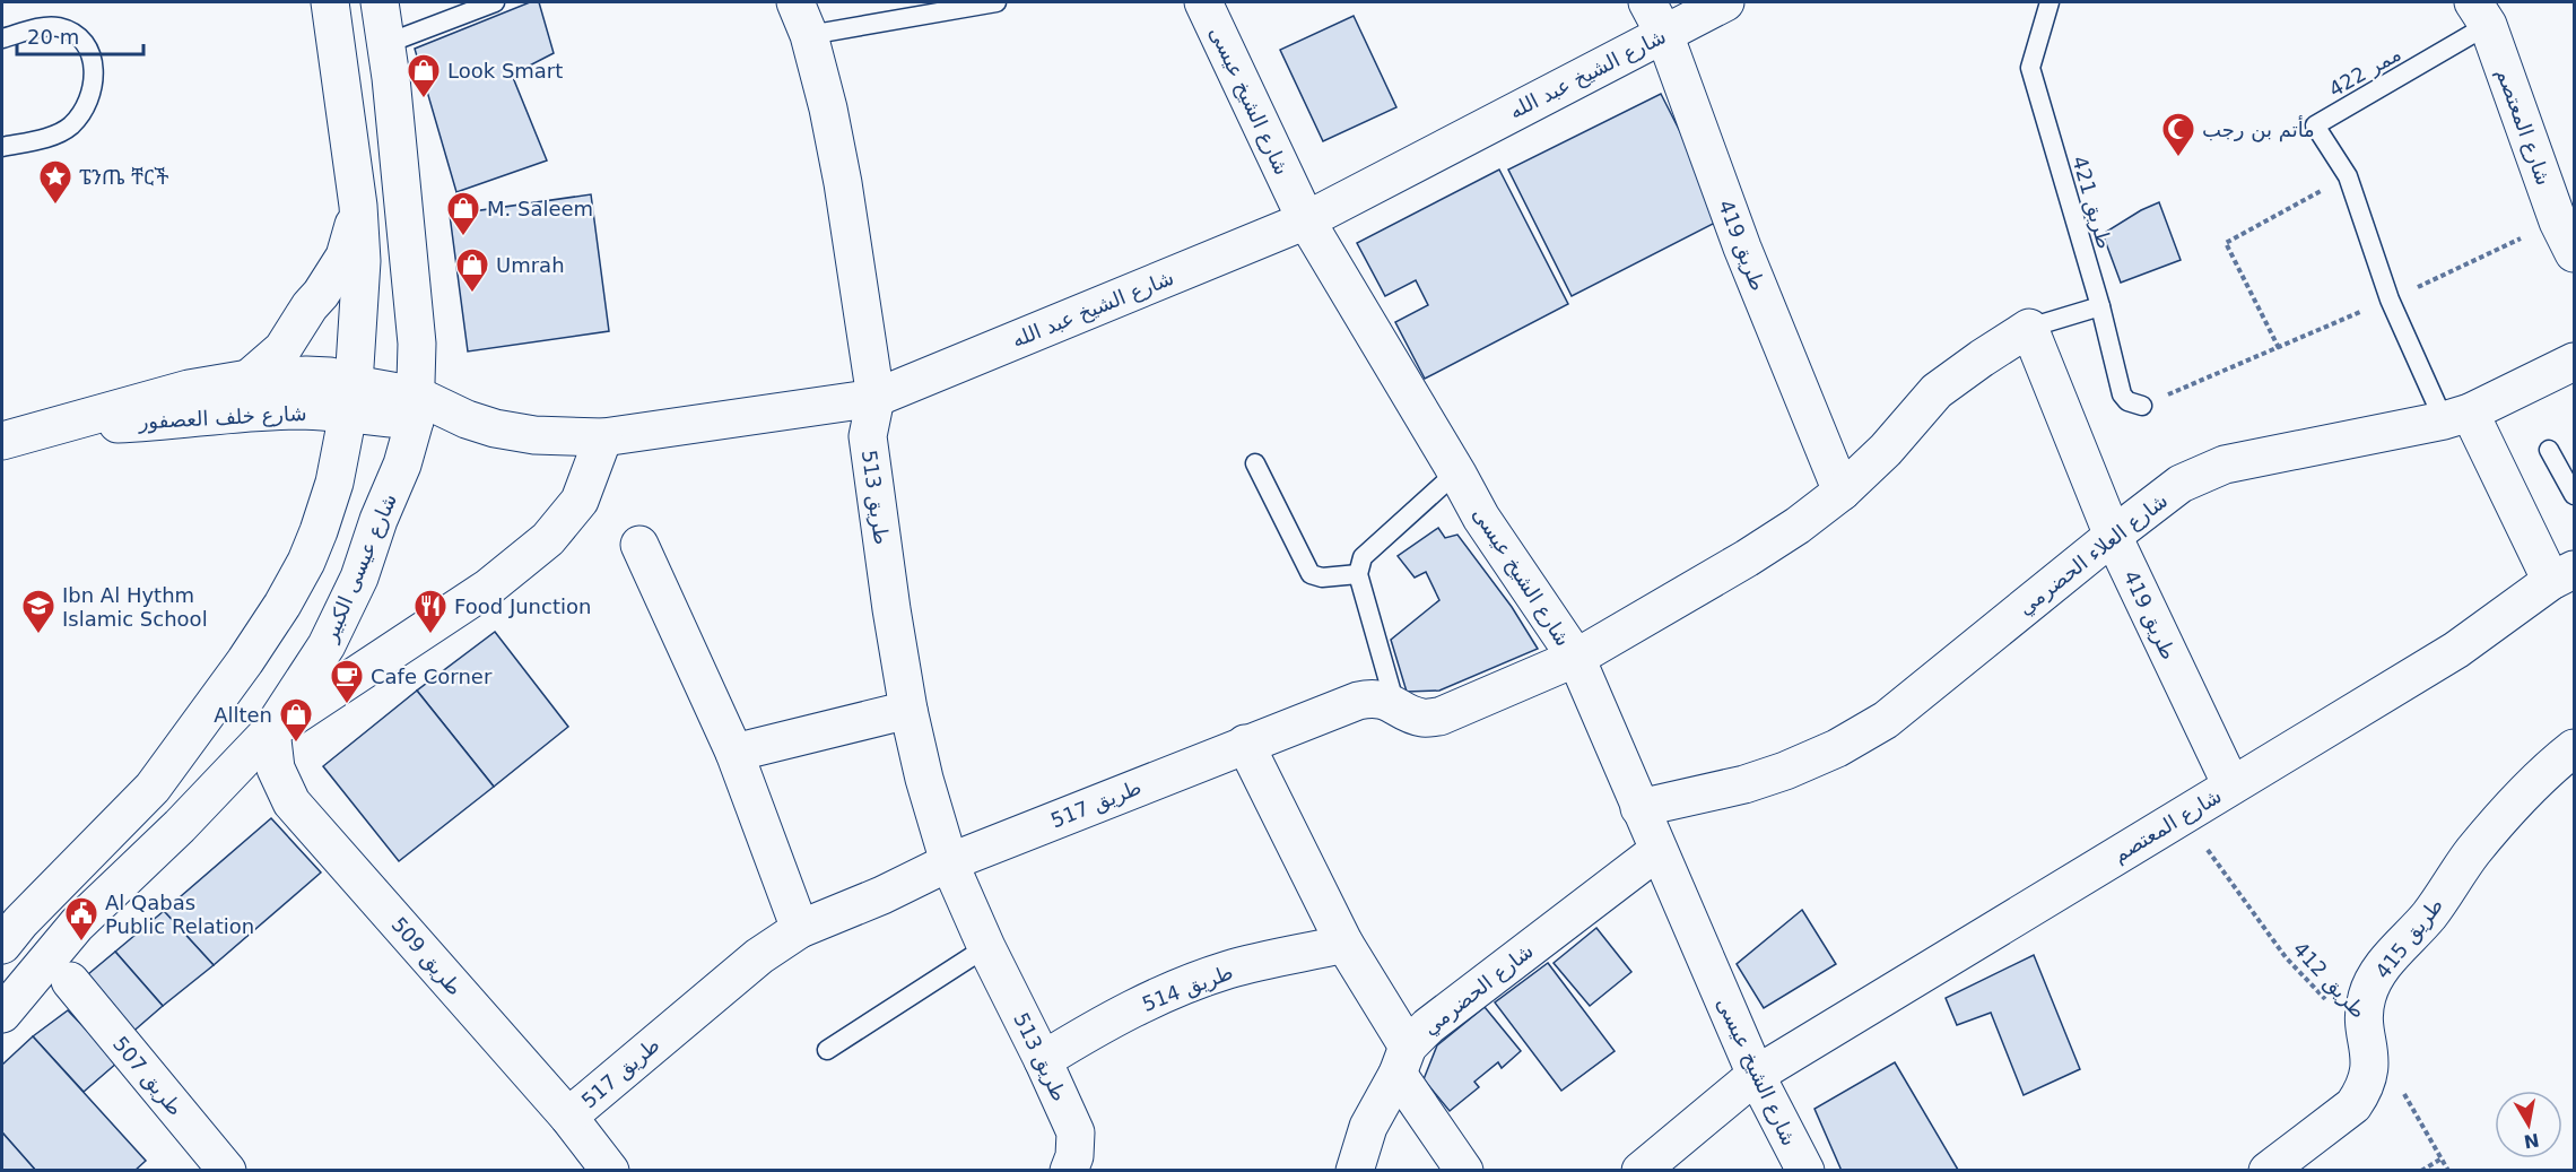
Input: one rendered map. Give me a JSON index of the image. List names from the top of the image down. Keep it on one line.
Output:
{"streets":{"street":["شارع الشيخ عبد الله","شارع الشيخ عيسى","شارع المعتصم","طريق 419","شارع خلف العصفور","طريق 513","شارع العلاء الحضرمي","شارع عيسى الكبير","طريق 517","طريق 415","طريق 509","طريق 514","شارع الحضرمي","طريق 507"],"lane":["ممر 422","طريق 421"],"path":["طريق 412"]},"crossings":[["ممر 422","شارع المعتصم"],["ممر 422","شارع العلاء الحضرمي"],["شارع الشيخ عبد الله","شارع الشيخ عيسى"],["شارع الشيخ عبد الله","طريق 419"],["شارع الشيخ عبد الله","شارع خلف العصفور"],["شارع الشيخ عبد الله","طريق 513"],["شارع الشيخ عبد الله","شارع عيسى الكبير"],["شارع الشيخ عيسى","شارع المعتصم"],["شارع الشيخ عيسى","شارع العلاء الحضرمي"],["شارع الشيخ عيسى","طريق 517"],["شارع الشيخ عيسى","شارع الحضرمي"],["شارع المعتصم","طريق 419"],["شارع المعتصم","طريق 412"],["طريق 419","شارع العلاء الحضرمي"],["شارع خلف العصفور","شارع عيسى الكبير"],["طريق 513","طريق 517"],["طريق 513","طريق 514"],["شارع عيسى الكبير","طريق 509"],["طريق 517","طريق 509"],["طريق 415","طريق 412"]],"places":{"shop":["Look Smart","M. Saleem","Umrah","Allten"],"mosque":["مأتم بن رجب"],"place":["ፔንጤ ቸርች"],"school or university":["Ibn Al Hythm Islamic School"],"restaurant":["Food Junction"],"cafe":["Cafe Corner"],"public building":["Al Qabas Public Relation"]},"scale_bar":"20 m","north":"bottom"}
